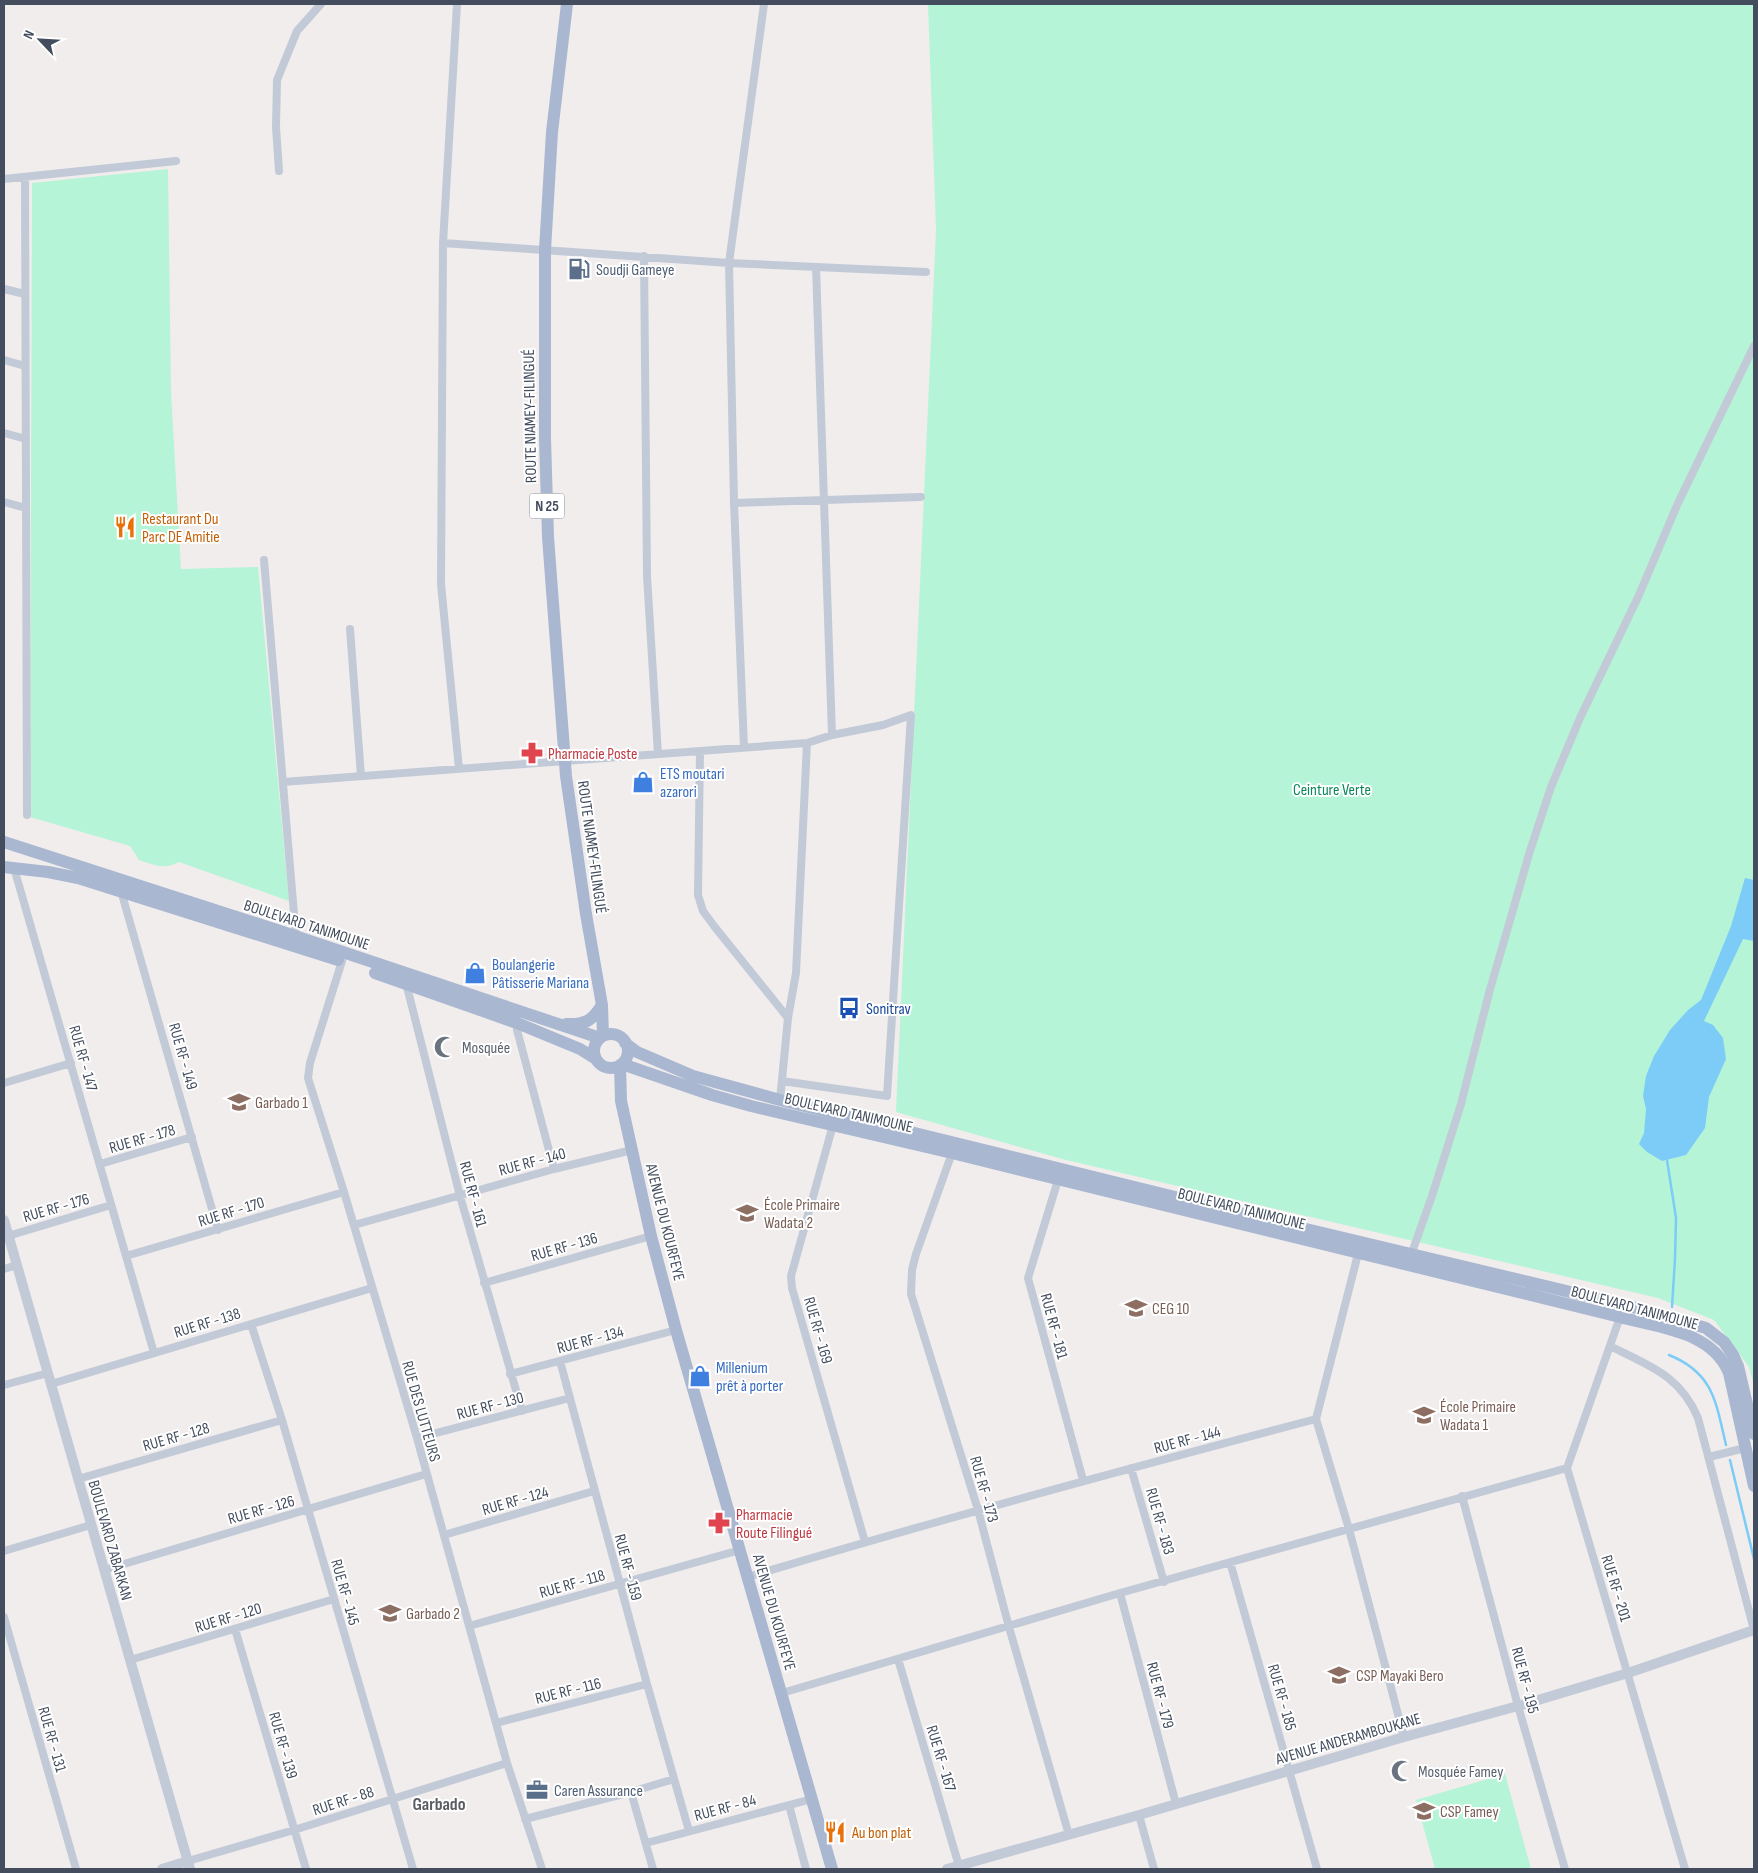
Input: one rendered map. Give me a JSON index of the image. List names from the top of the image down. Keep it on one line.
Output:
{"streets":{"main road":["ROUTE NIAMEY-FILINGUÉ","N 25","BOULEVARD TANIMOUNE","AVENUE DU KOURFEYE"],"street":["RUE RF - 149","RUE RF - 147","RUE RF - 178","RUE RF - 140","RUE RF - 161","RUE RF - 176","RUE RF - 170","RUE RF - 136","RUE RF - 138","RUE RF - 181","RUE RF - 169","RUE RF - 134","RUE RF - 130","RUE DES LUTTEURS","RUE RF - 128","RUE RF - 144","RUE RF - 173","RUE RF - 124","RUE RF - 126","RUE RF - 183","BOULEVARD ZABARKAN","RUE RF - 159","RUE RF - 118","RUE RF - 201","RUE RF - 145","RUE RF - 120","RUE RF - 195","RUE RF - 116","RUE RF - 179","RUE RF - 185","AVENUE ANDERAMBOUKANE","RUE RF - 131","RUE RF - 139","RUE RF - 167","RUE RF - 88","RUE RF - 84"]},"crossings":[["ROUTE NIAMEY-FILINGUÉ","BOULEVARD TANIMOUNE"],["ROUTE NIAMEY-FILINGUÉ","AVENUE DU KOURFEYE"],["BOULEVARD TANIMOUNE","RUE RF - 149"],["BOULEVARD TANIMOUNE","RUE RF - 147"],["BOULEVARD TANIMOUNE","RUE RF - 161"],["BOULEVARD TANIMOUNE","AVENUE DU KOURFEYE"],["BOULEVARD TANIMOUNE","RUE RF - 181"],["BOULEVARD TANIMOUNE","RUE RF - 169"],["BOULEVARD TANIMOUNE","RUE DES LUTTEURS"],["BOULEVARD TANIMOUNE","RUE RF - 173"],["RUE RF - 149","RUE RF - 178"],["RUE RF - 149","RUE RF - 170"],["RUE RF - 147","RUE RF - 178"],["RUE RF - 147","RUE RF - 176"],["RUE RF - 147","RUE RF - 170"],["RUE RF - 147","RUE RF - 138"],["RUE RF - 140","RUE RF - 161"],["RUE RF - 140","AVENUE DU KOURFEYE"],["RUE RF - 140","RUE DES LUTTEURS"],["RUE RF - 161","RUE RF - 136"],["RUE RF - 161","RUE RF - 134"],["RUE RF - 161","RUE RF - 130"],["RUE RF - 176","BOULEVARD ZABARKAN"],["RUE RF - 170","RUE DES LUTTEURS"],["AVENUE DU KOURFEYE","RUE RF - 136"],["AVENUE DU KOURFEYE","RUE RF - 134"],["AVENUE DU KOURFEYE","RUE RF - 144"],["AVENUE DU KOURFEYE","RUE RF - 118"],["AVENUE DU KOURFEYE","RUE RF - 84"],["RUE RF - 138","RUE DES LUTTEURS"],["RUE RF - 138","BOULEVARD ZABARKAN"],["RUE RF - 138","RUE RF - 145"],["RUE RF - 181","RUE RF - 144"],["RUE RF - 169","RUE RF - 144"],["RUE RF - 134","RUE RF - 159"],["RUE RF - 130","RUE DES LUTTEURS"],["RUE RF - 130","RUE RF - 159"],["RUE DES LUTTEURS","RUE RF - 124"],["RUE DES LUTTEURS","RUE RF - 126"],["RUE DES LUTTEURS","RUE RF - 118"],["RUE DES LUTTEURS","RUE RF - 116"],["RUE DES LUTTEURS","RUE RF - 88"],["RUE RF - 128","BOULEVARD ZABARKAN"],["RUE RF - 128","RUE RF - 145"],["RUE RF - 144","RUE RF - 173"],["RUE RF - 144","RUE RF - 183"],["RUE RF - 173","AVENUE ANDERAMBOUKANE"],["RUE RF - 124","RUE RF - 159"],["RUE RF - 126","BOULEVARD ZABARKAN"],["RUE RF - 126","RUE RF - 145"],["BOULEVARD ZABARKAN","RUE RF - 120"],["BOULEVARD ZABARKAN","RUE RF - 88"],["RUE RF - 159","RUE RF - 118"],["RUE RF - 159","RUE RF - 116"],["RUE RF - 159","RUE RF - 84"],["RUE RF - 201","AVENUE ANDERAMBOUKANE"],["RUE RF - 145","RUE RF - 120"],["RUE RF - 145","RUE RF - 88"],["RUE RF - 120","RUE RF - 139"],["RUE RF - 195","AVENUE ANDERAMBOUKANE"],["RUE RF - 179","AVENUE ANDERAMBOUKANE"],["RUE RF - 185","AVENUE ANDERAMBOUKANE"],["AVENUE ANDERAMBOUKANE","RUE RF - 167"],["RUE RF - 139","RUE RF - 88"]],"districts":["Garbado"],"parks":["Ceinture Verte"],"places":{"fuel station":["Soudji Gameye"],"restaurant":["Restaurant Du Parc DE Amitie","Au bon plat"],"pharmacy":["Pharmacie Poste","Pharmacie Route Filingué"],"shop":["ETS moutari azarori","Boulangerie Pâtisserie Mariana","Millenium prêt à porter"],"bus stop":["Sonitrav"],"mosque":["Mosquée","Mosquée Famey"],"school or university":["Garbado 1","École Primaire Wadata 2","CEG 10","École Primaire Wadata 1","Garbado 2","CSP Mayaki Bero","CSP Famey"],"office":["Caren Assurance"]},"north":"top left"}
